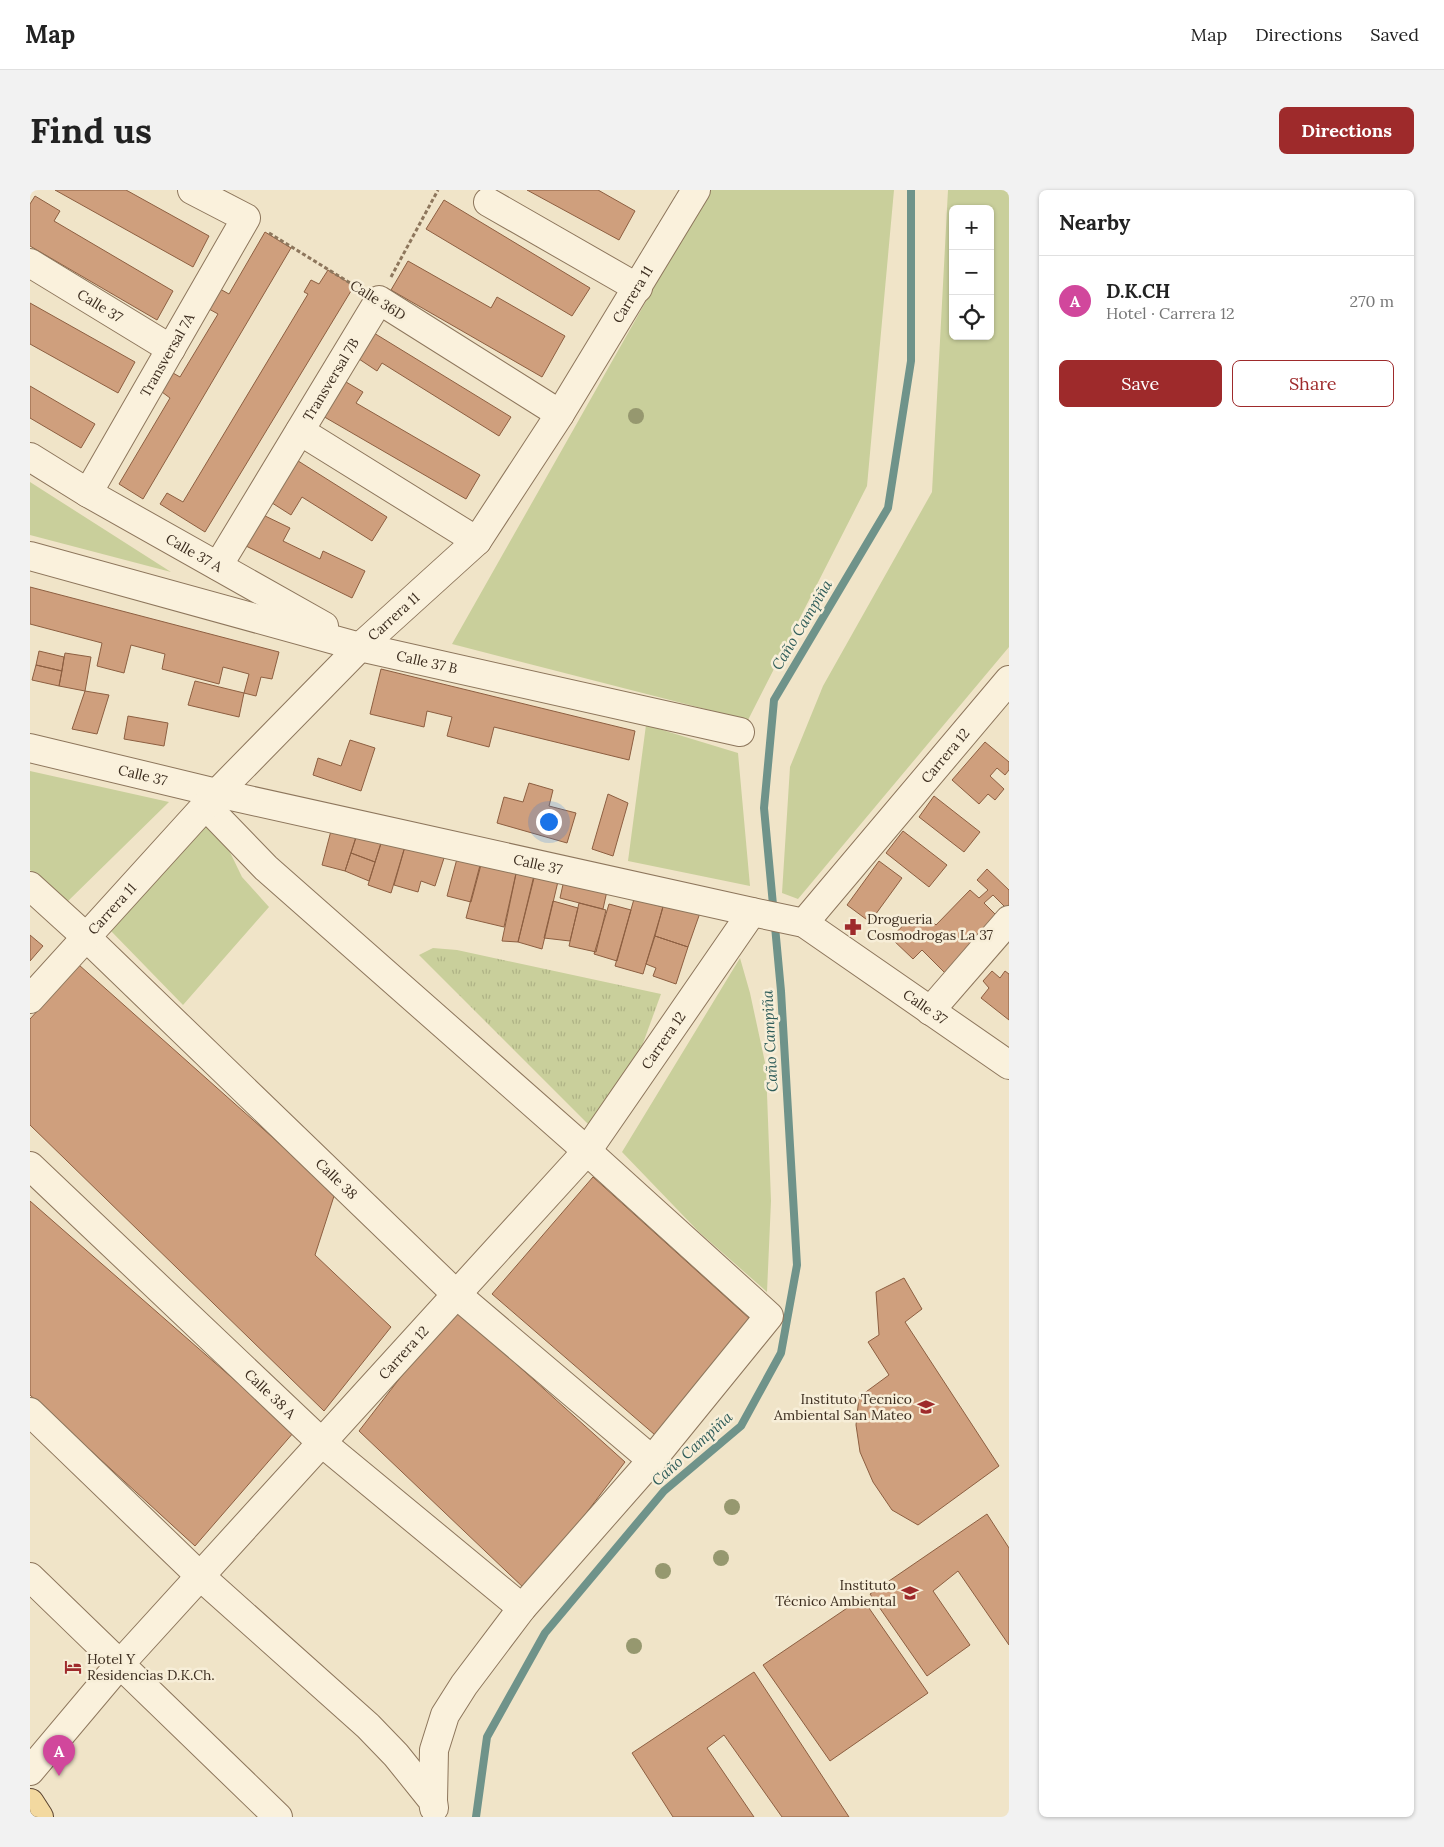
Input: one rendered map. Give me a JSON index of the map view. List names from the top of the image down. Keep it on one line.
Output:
{"streets":{"street":["Carrera 11","Calle 36D","Calle 37","Transversal 7A","Transversal 7B","Calle 37 A","Calle 37 B","Carrera 12","Calle 38","Calle 38 A"]},"crossings":[["Carrera 11","Calle 36D"],["Carrera 11","Calle 37"],["Carrera 11","Calle 37 A"],["Carrera 11","Calle 37 B"],["Carrera 11","Calle 38"],["Calle 36D","Transversal 7A"],["Calle 36D","Transversal 7B"],["Calle 37","Transversal 7A"],["Calle 37","Carrera 12"],["Transversal 7A","Calle 37 A"],["Transversal 7B","Calle 37 A"],["Calle 37 A","Calle 37 B"],["Carrera 12","Calle 38"],["Carrera 12","Calle 38 A"]],"water":["Caño Campiña"],"places":{"pharmacy":["Drogueria Cosmodrogas La 37"],"school or university":["Instituto Tecnico Ambiental San Mateo","Instituto Técnico Ambiental"],"hotel":["Hotel Y Residencias D.K.Ch."]},"page":{"header":"Map","nav":["Map","Directions","Saved"],"buttons":["Directions",["Save","Share"]],"title":"Find us","heading":"Nearby","map_buttons":["+","−"],"list":[{"mark":"A","name":"D.K.CH","note":"Hotel · Carrera 12","value":"270 m"}],"pins":"A"}}
